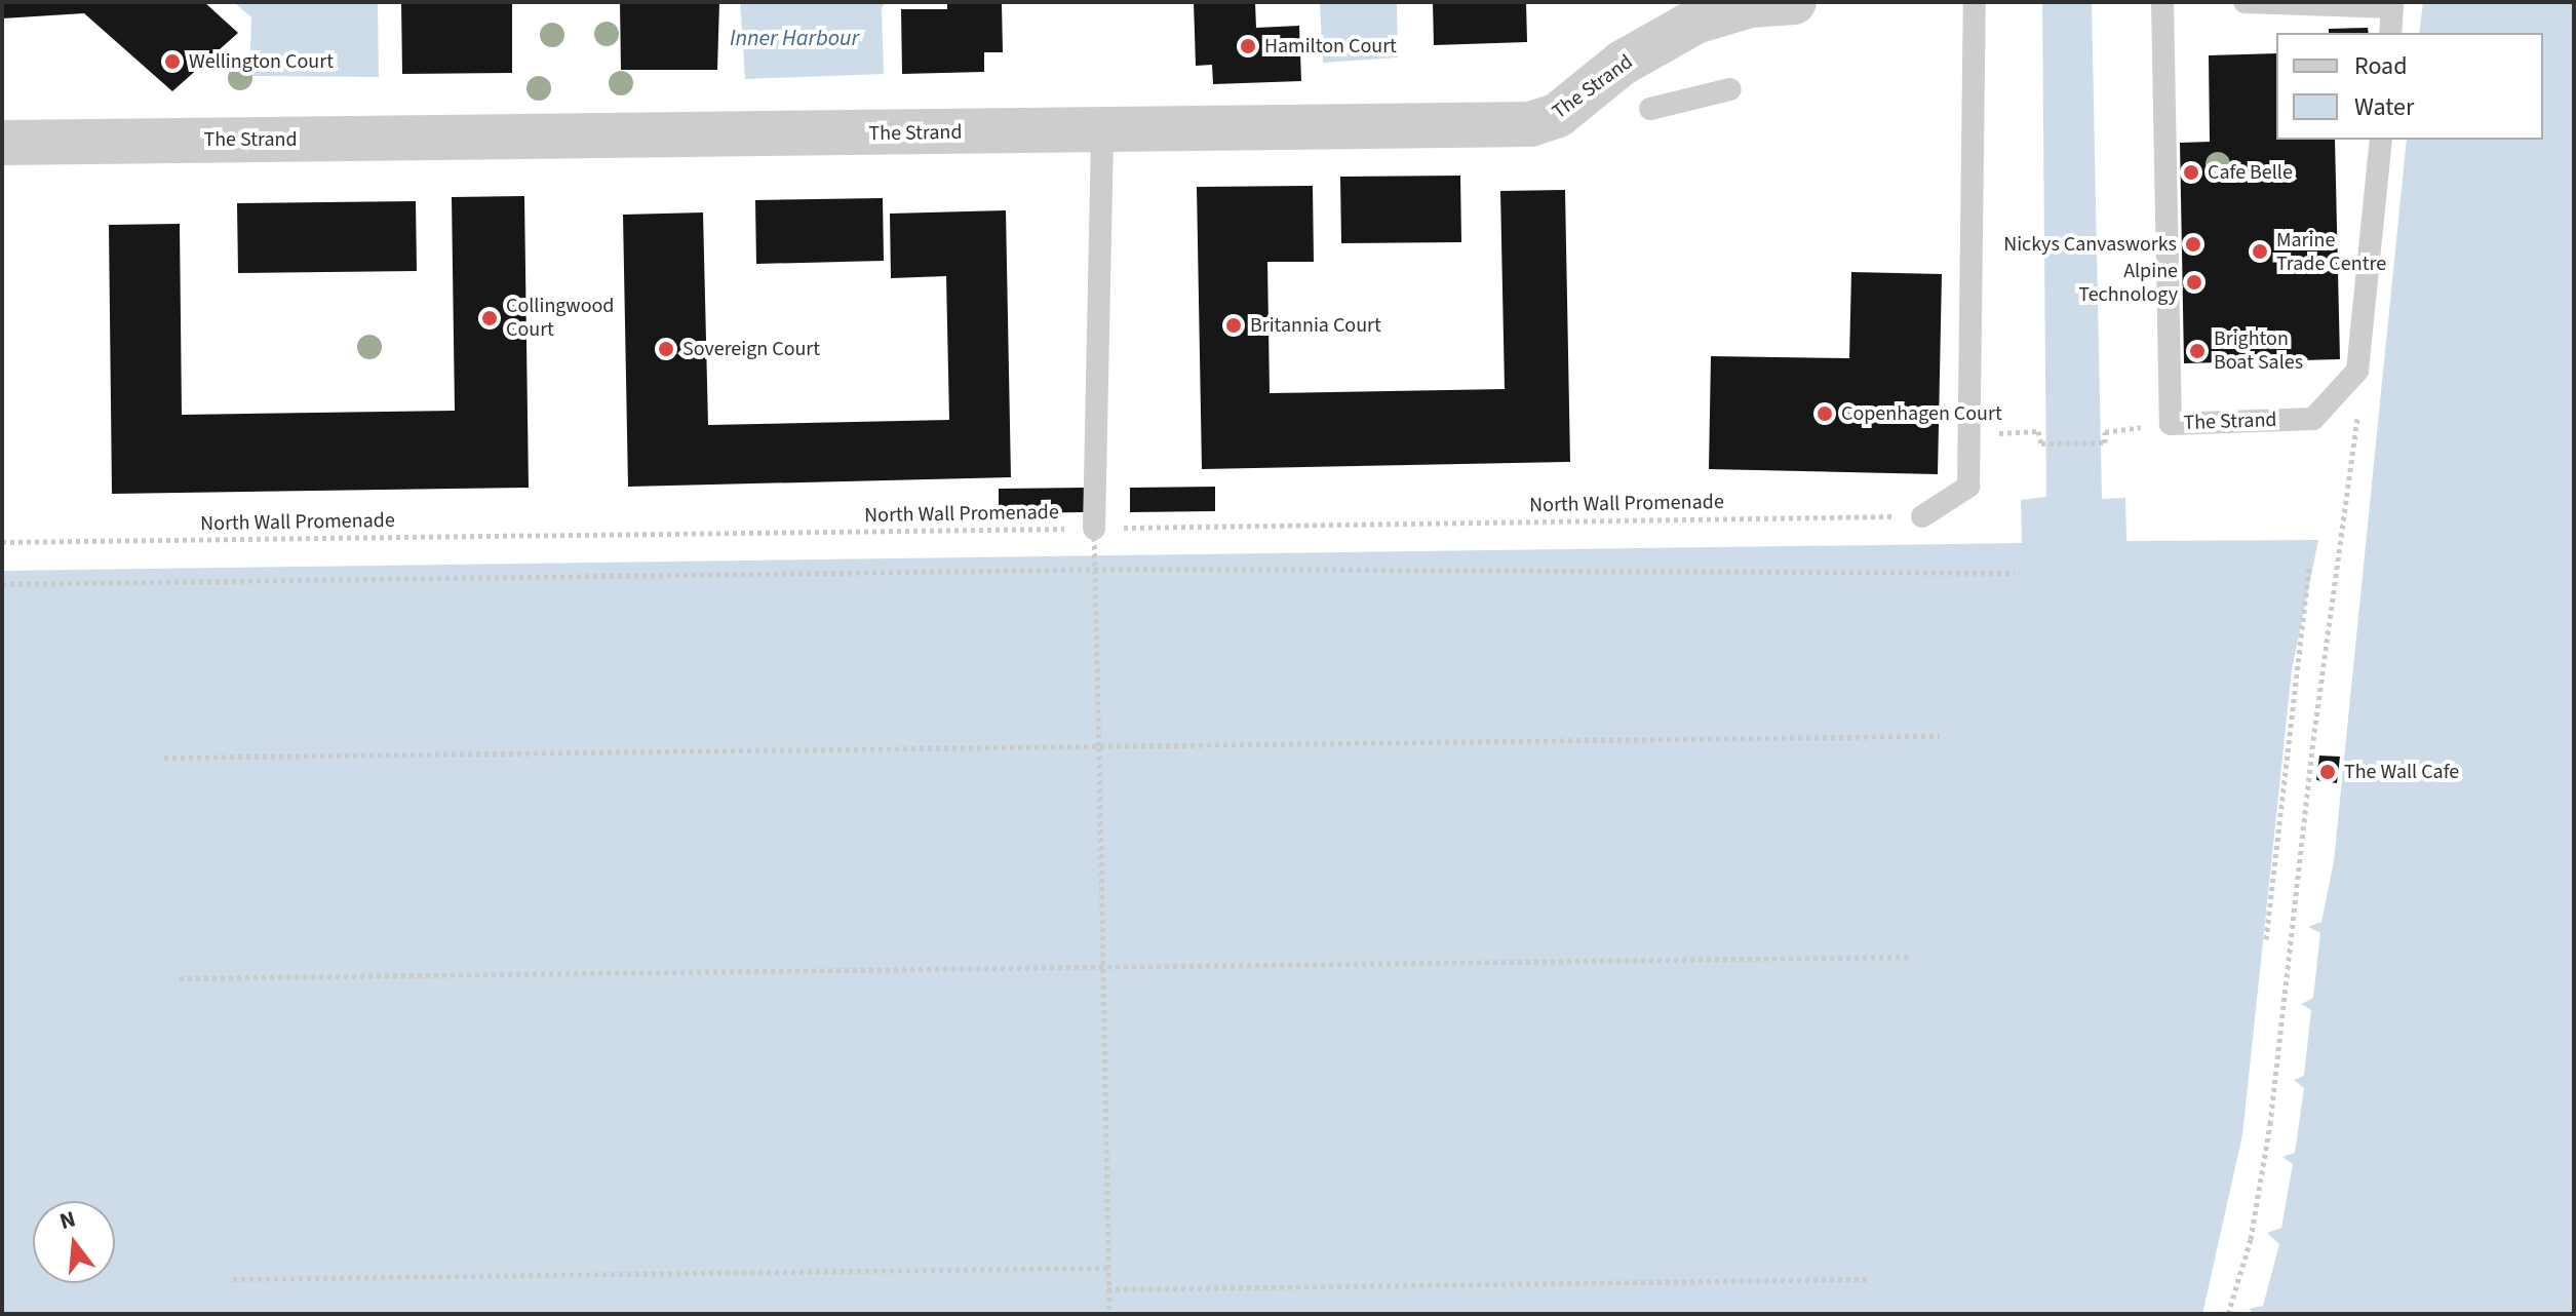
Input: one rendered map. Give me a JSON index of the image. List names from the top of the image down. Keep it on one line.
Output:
{"streets":{"street":["The Strand"],"path":["North Wall Promenade"]},"water":["Inner Harbour"],"places":["Hamilton Court","Wellington Court","Cafe Belle","Nickys Canvasworks","Marine Trade Centre","Alpine Technology","Collingwood Court","Britannia Court","Sovereign Court","Brighton Boat Sales","Copenhagen Court","The Wall Cafe"],"legend":["Road","Water"],"north":"top"}
